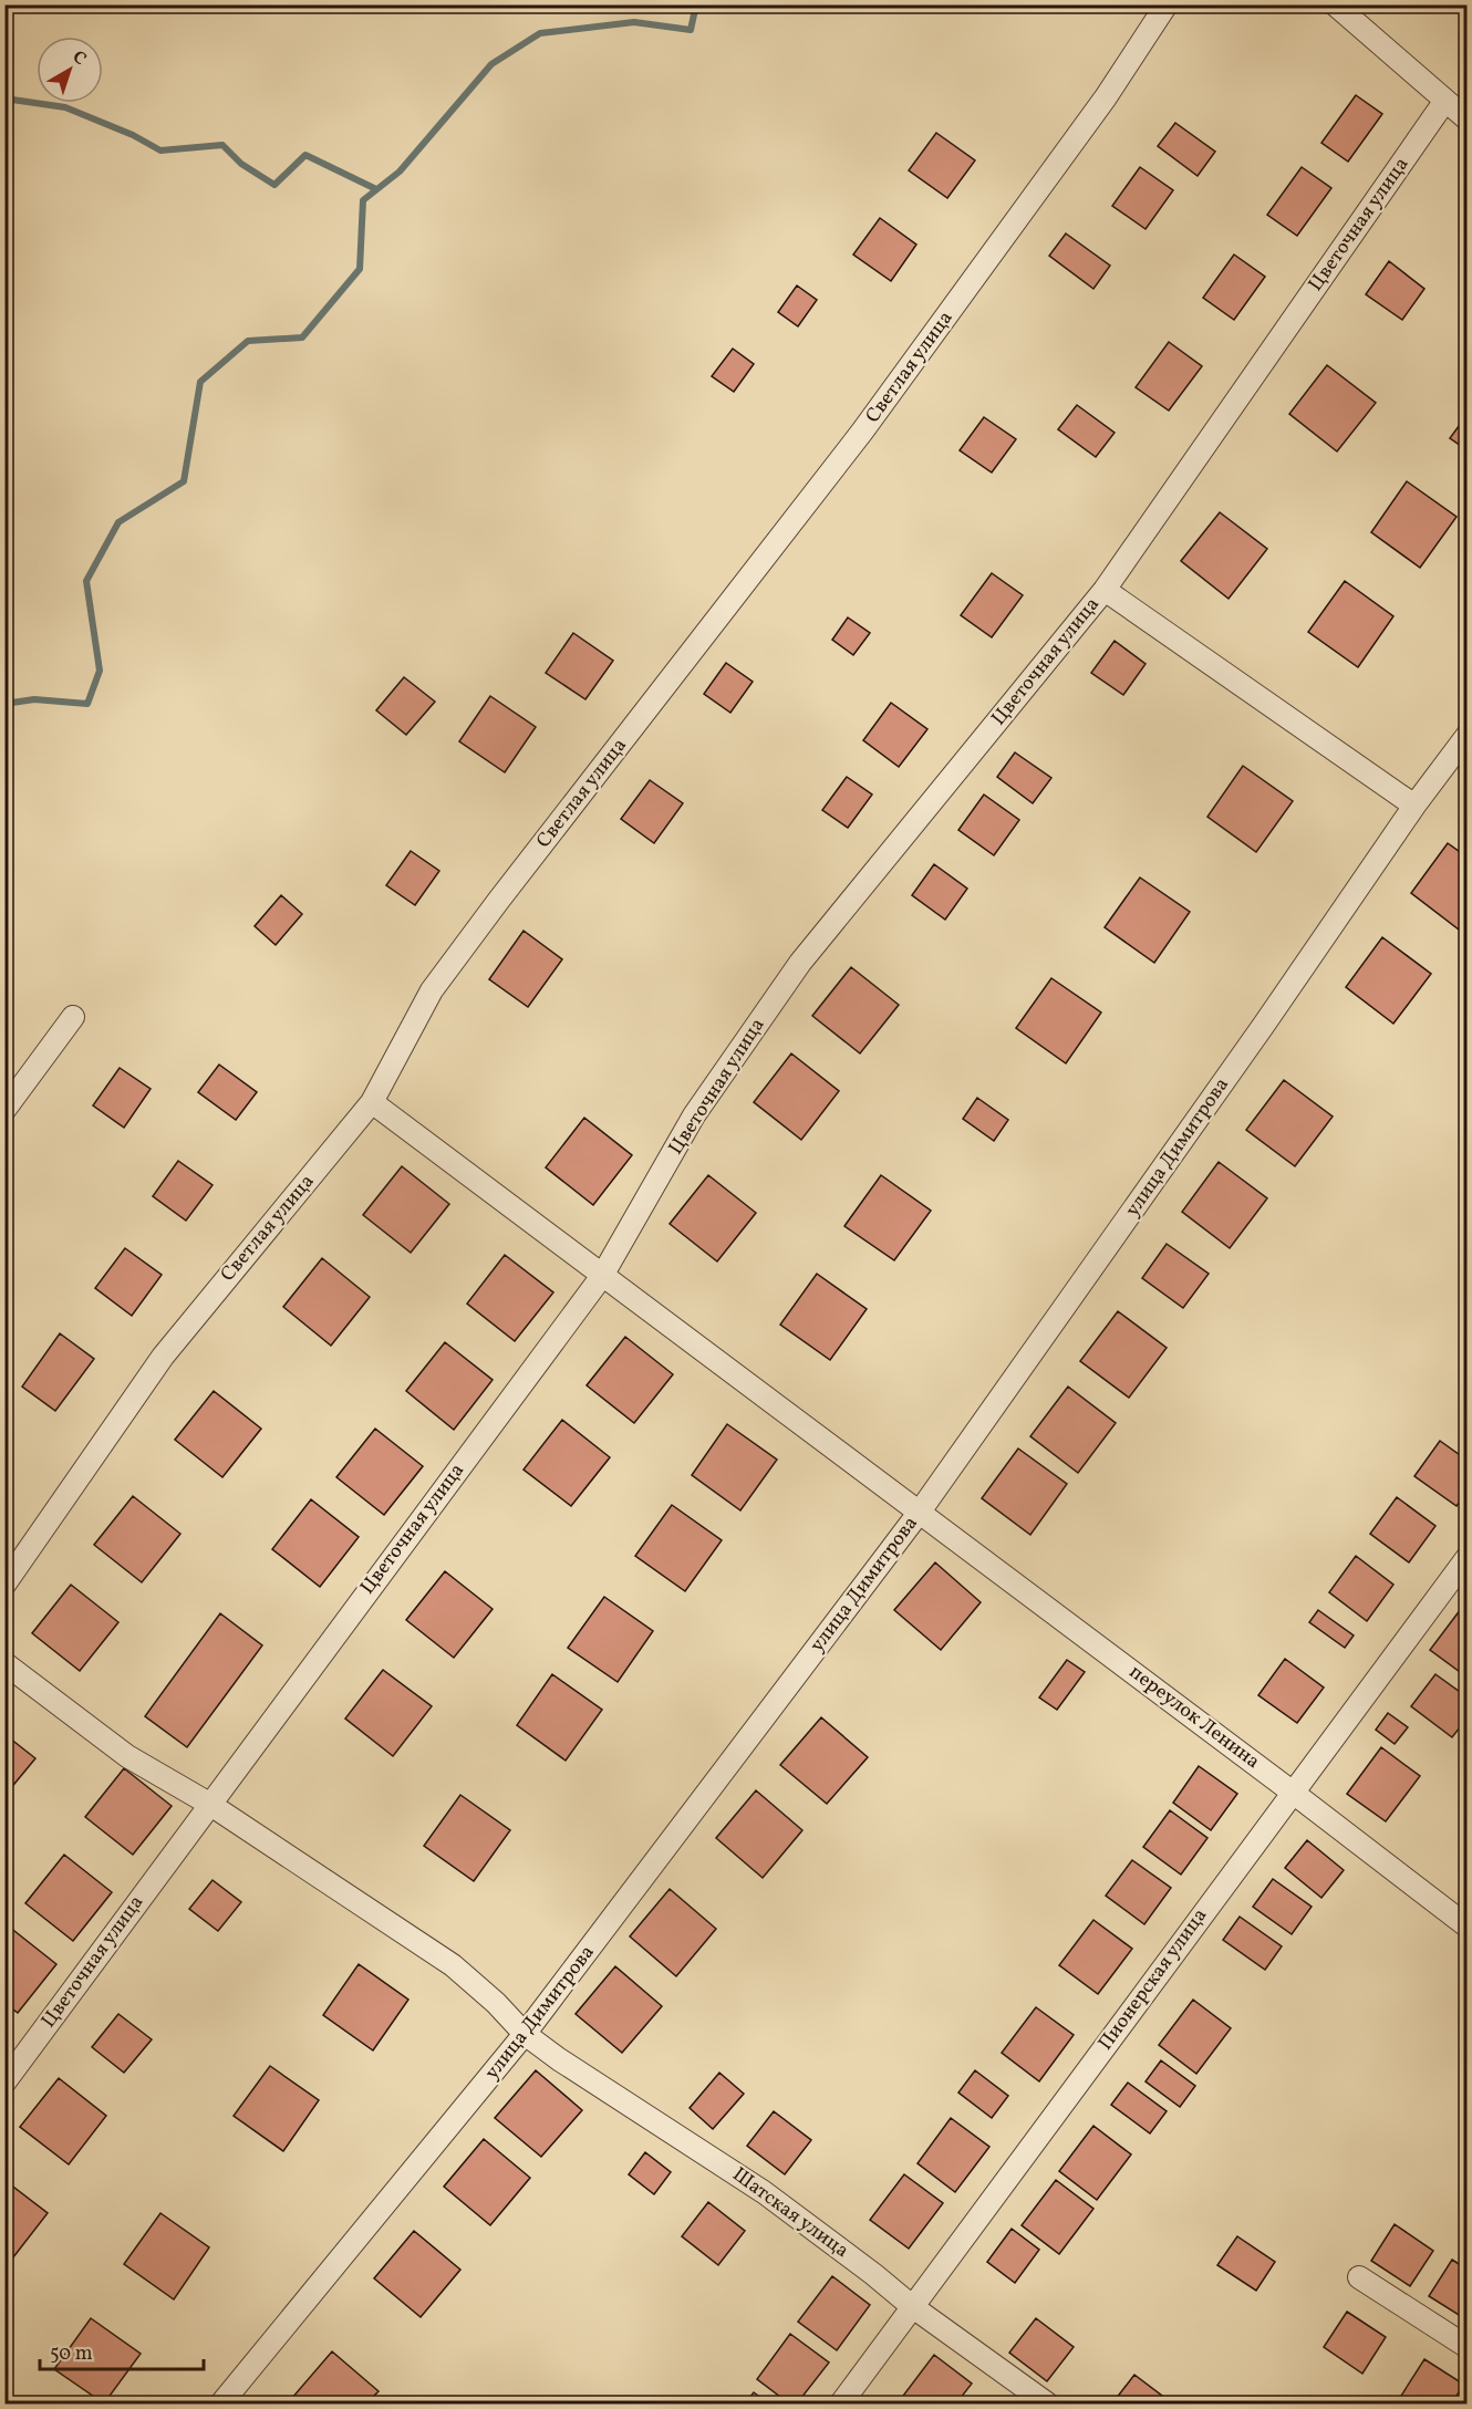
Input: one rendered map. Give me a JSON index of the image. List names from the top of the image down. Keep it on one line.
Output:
{"streets":{"street":["Цветочная улица","Светлая улица","улица Димитрова","переулок Ленина","Пионерская улица","Шатская улица"]},"crossings":[["Цветочная улица","переулок Ленина"],["Цветочная улица","Шатская улица"],["Светлая улица","переулок Ленина"],["улица Димитрова","переулок Ленина"],["улица Димитрова","Шатская улица"],["переулок Ленина","Пионерская улица"],["Пионерская улица","Шатская улица"]],"scale_bar":"50 m","north":"top right"}
